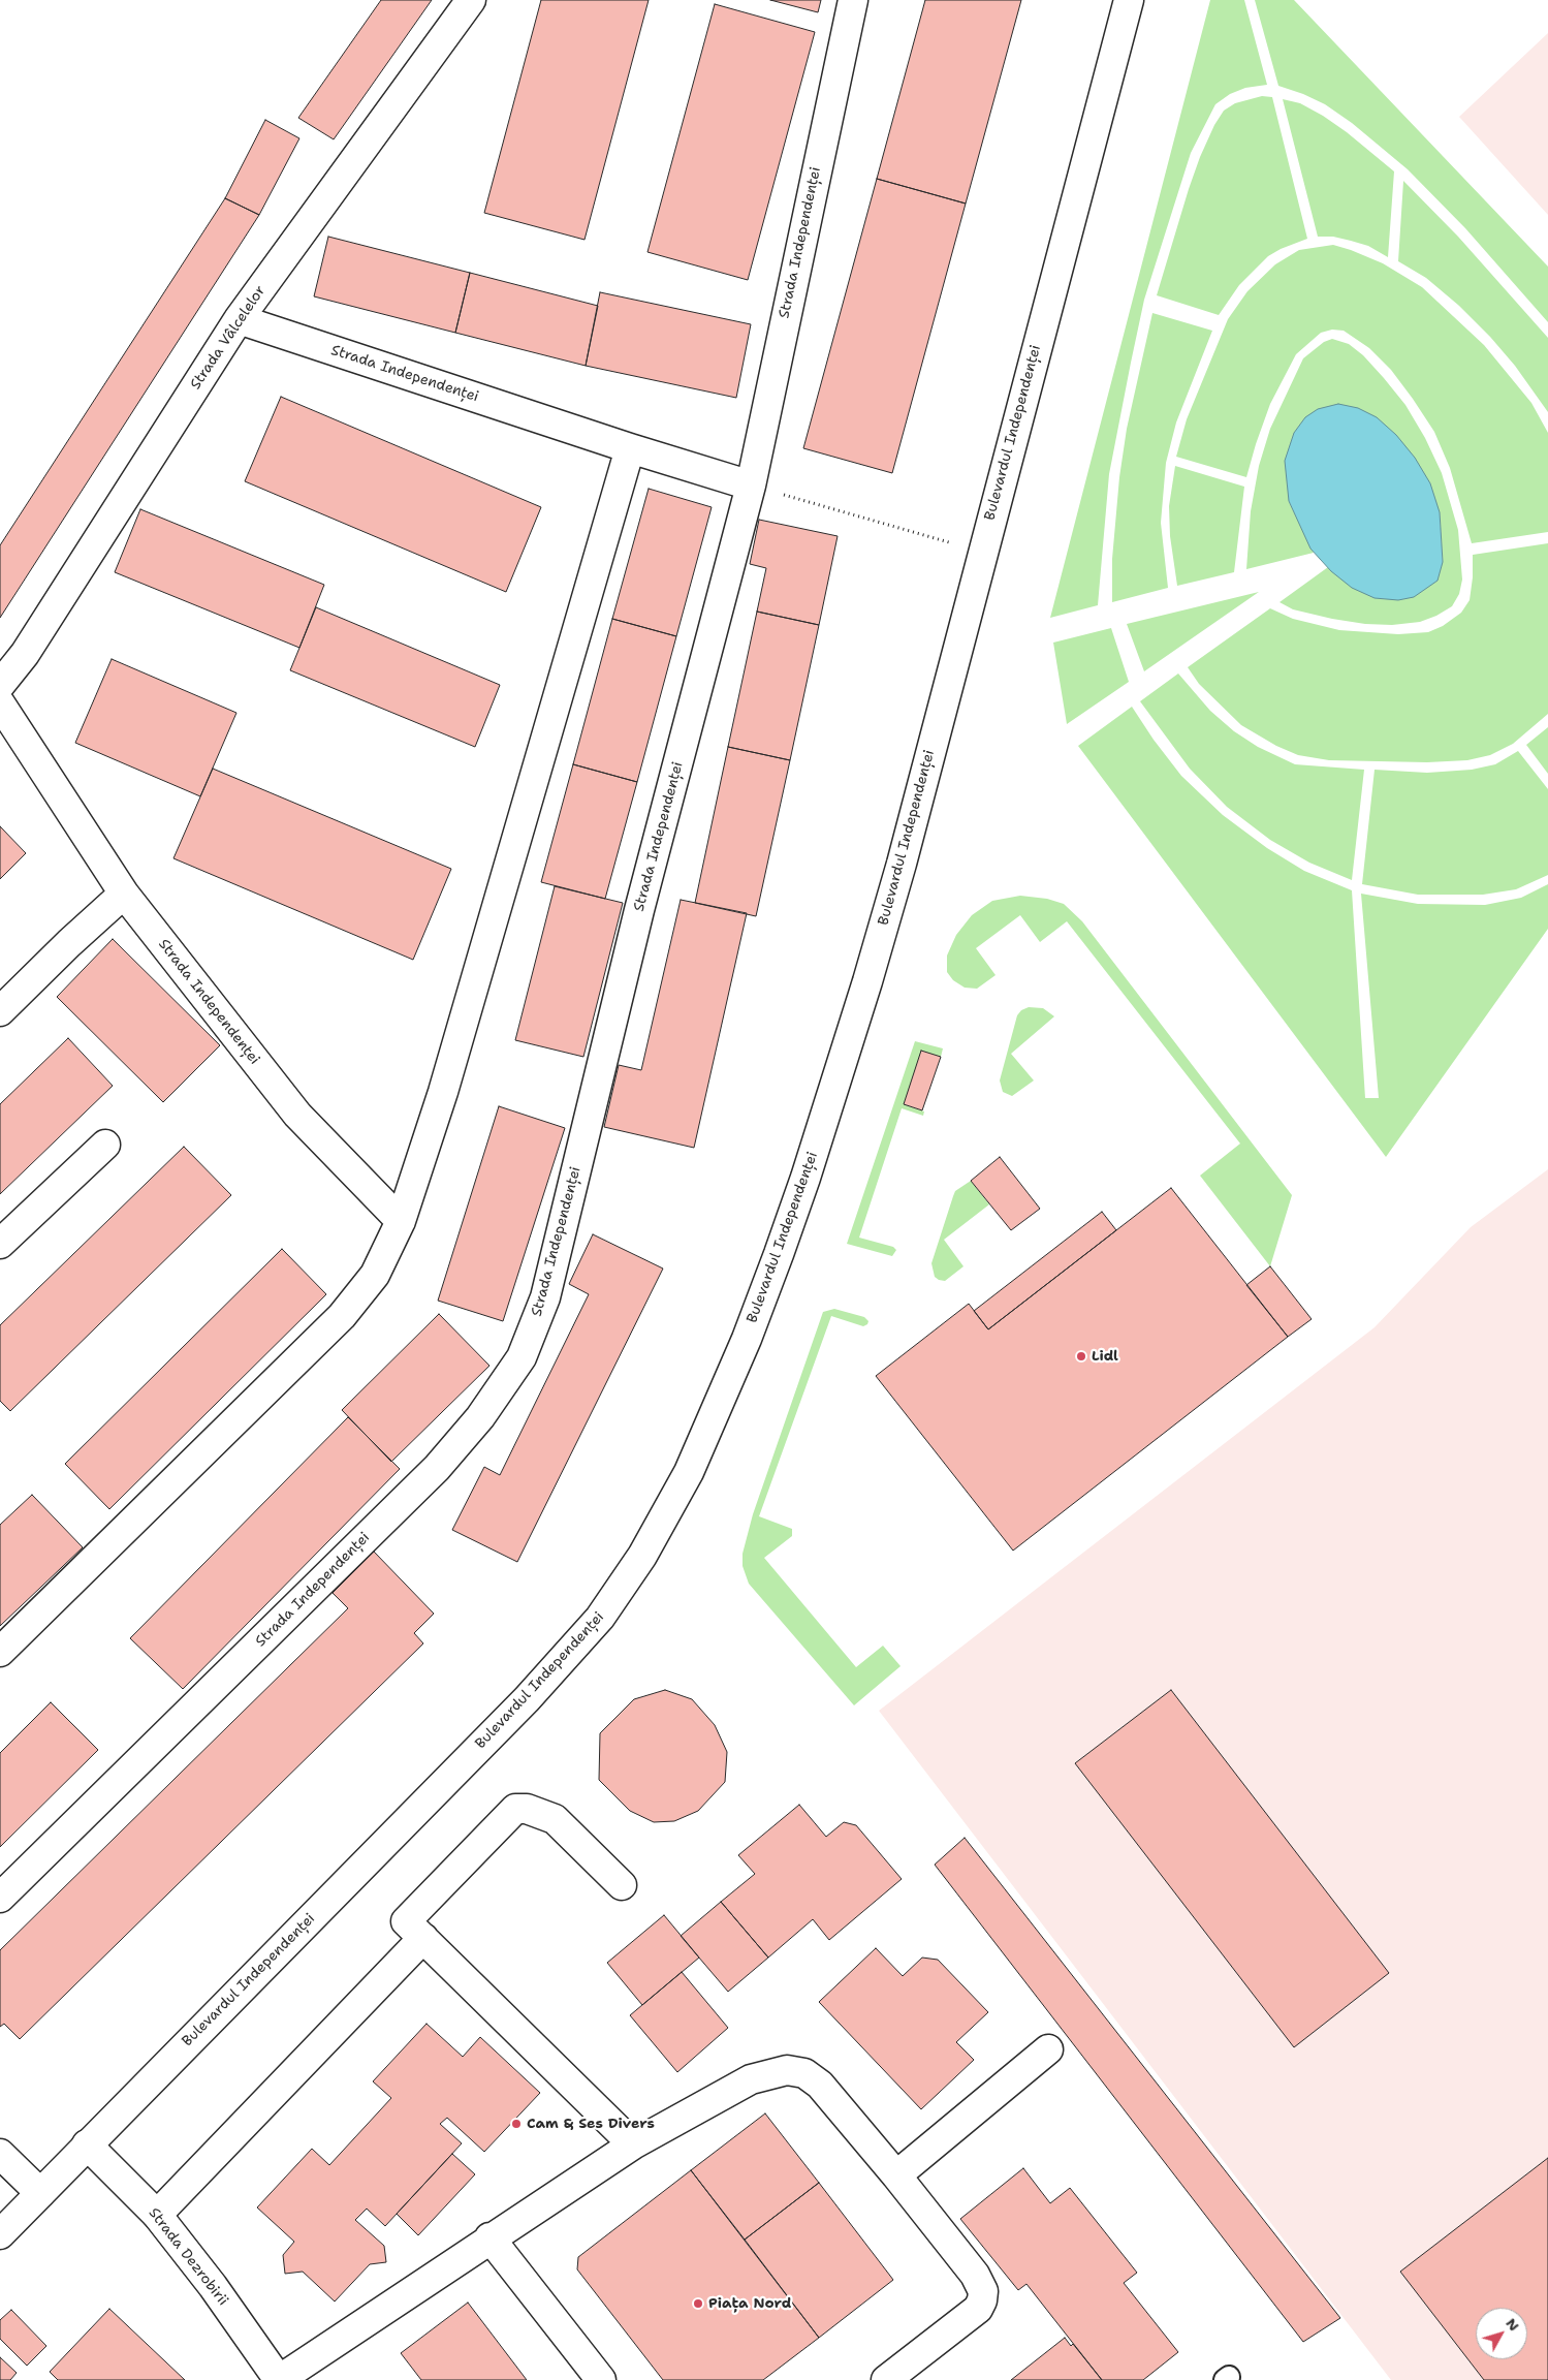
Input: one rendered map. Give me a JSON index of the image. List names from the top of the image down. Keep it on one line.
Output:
{"streets":{"street":["Strada Independenței","Strada Vâlcelelor","Bulevardul Independenței","Strada Dezrobirii"]},"crossings":[["Strada Independenței","Strada Vâlcelelor"],["Bulevardul Independenței","Strada Dezrobirii"]],"places":["Lidl","Cam & Ses Divers","Piața Nord"],"north":"top right"}
